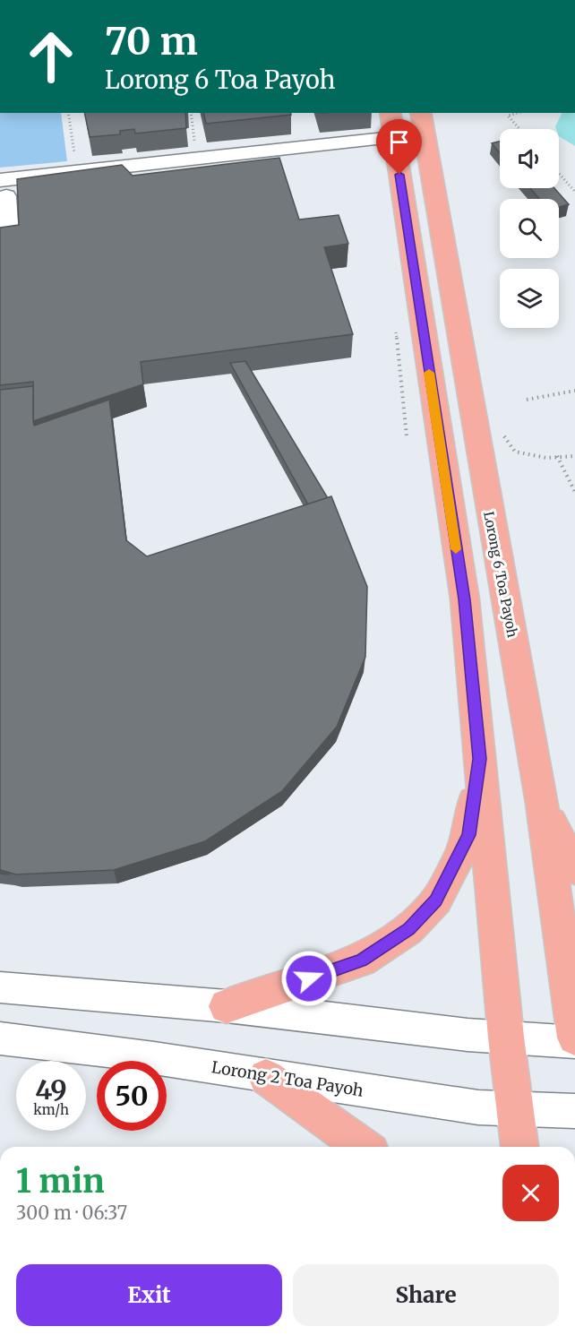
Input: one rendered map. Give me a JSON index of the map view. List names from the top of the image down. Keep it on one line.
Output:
{"streets":{"main road":["Lorong 6 Toa Payoh"],"street":["Lorong 2 Toa Payoh"]},"page":{"turn":["70 m","Lorong 6 Toa Payoh"],"speed":"49 km/h","limit":"50","heading":["1 min","300 m · 06:37"],"buttons":["Exit","Share"]}}
